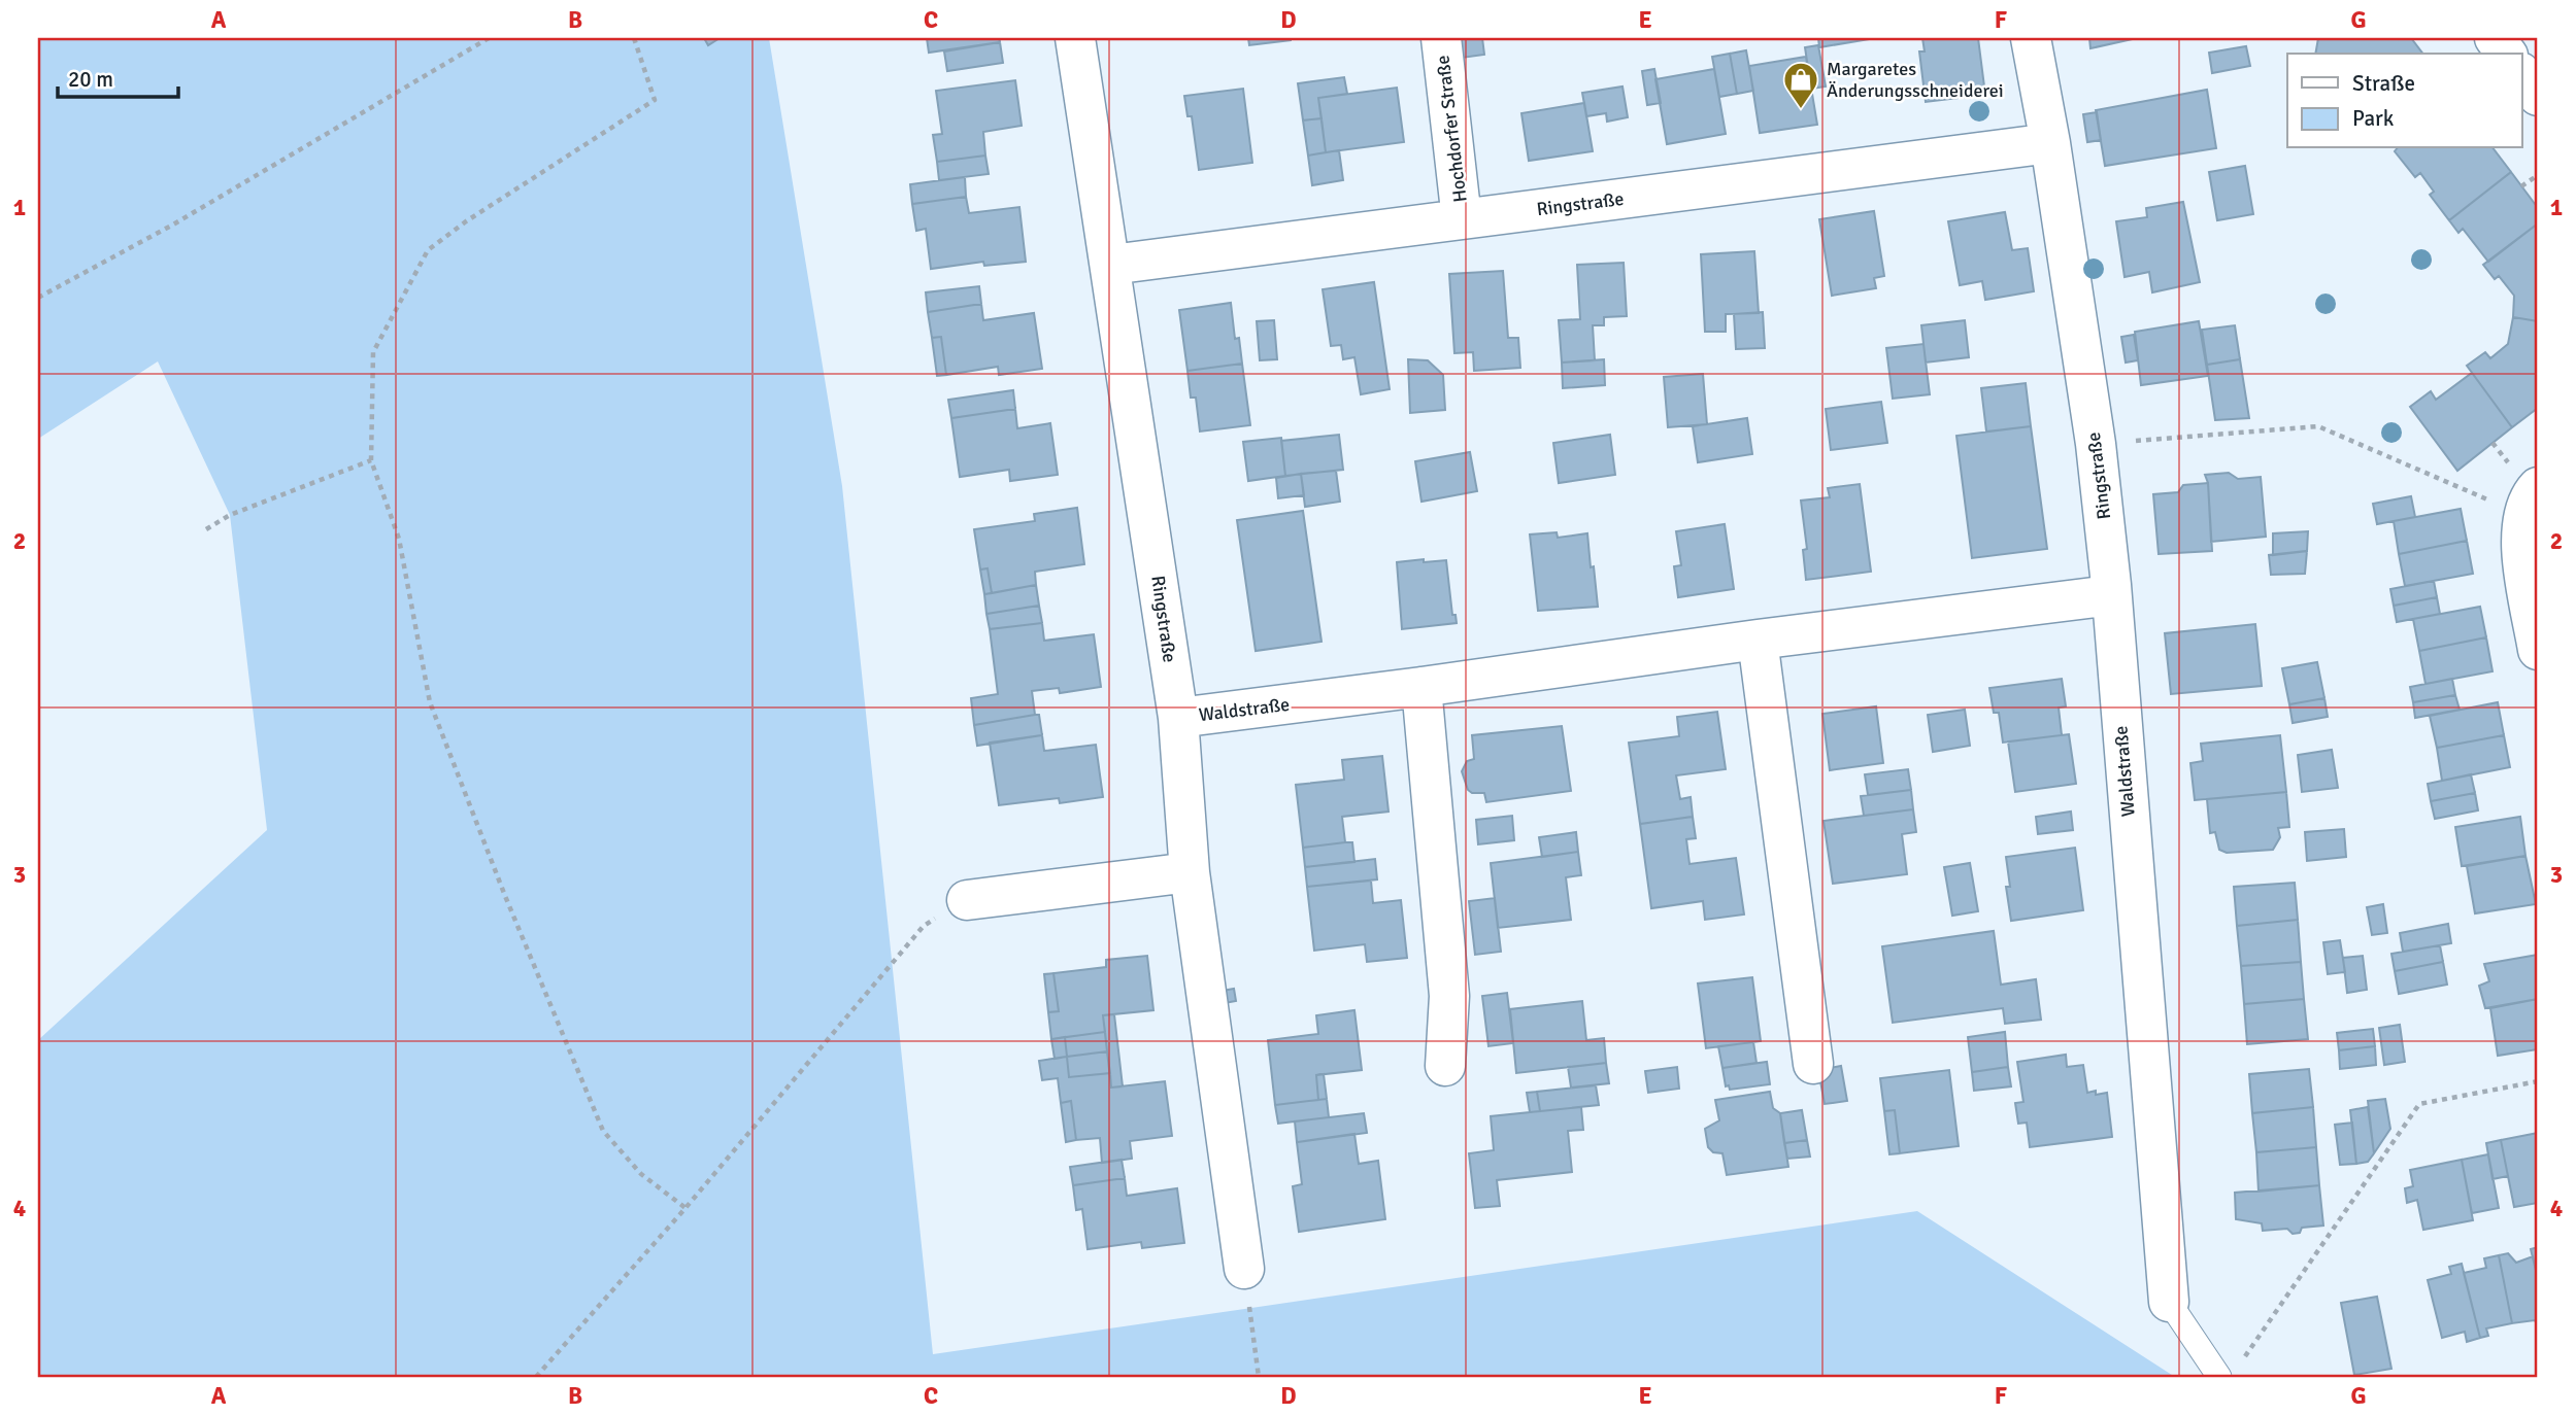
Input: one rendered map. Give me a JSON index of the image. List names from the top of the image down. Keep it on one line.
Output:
{"streets":{"street":["Hochdorfer Straße","Ringstraße","Waldstraße"]},"crossings":[["Hochdorfer Straße","Ringstraße"],["Ringstraße","Waldstraße"]],"places":{"shop":["Margaretes Änderungsschneiderei"]},"legend":["Straße","Park"],"scale_bar":"20 m","grid":{"columns":["A","B","C","D","E","F","G"],"rows":["1","2","3","4"]}}
